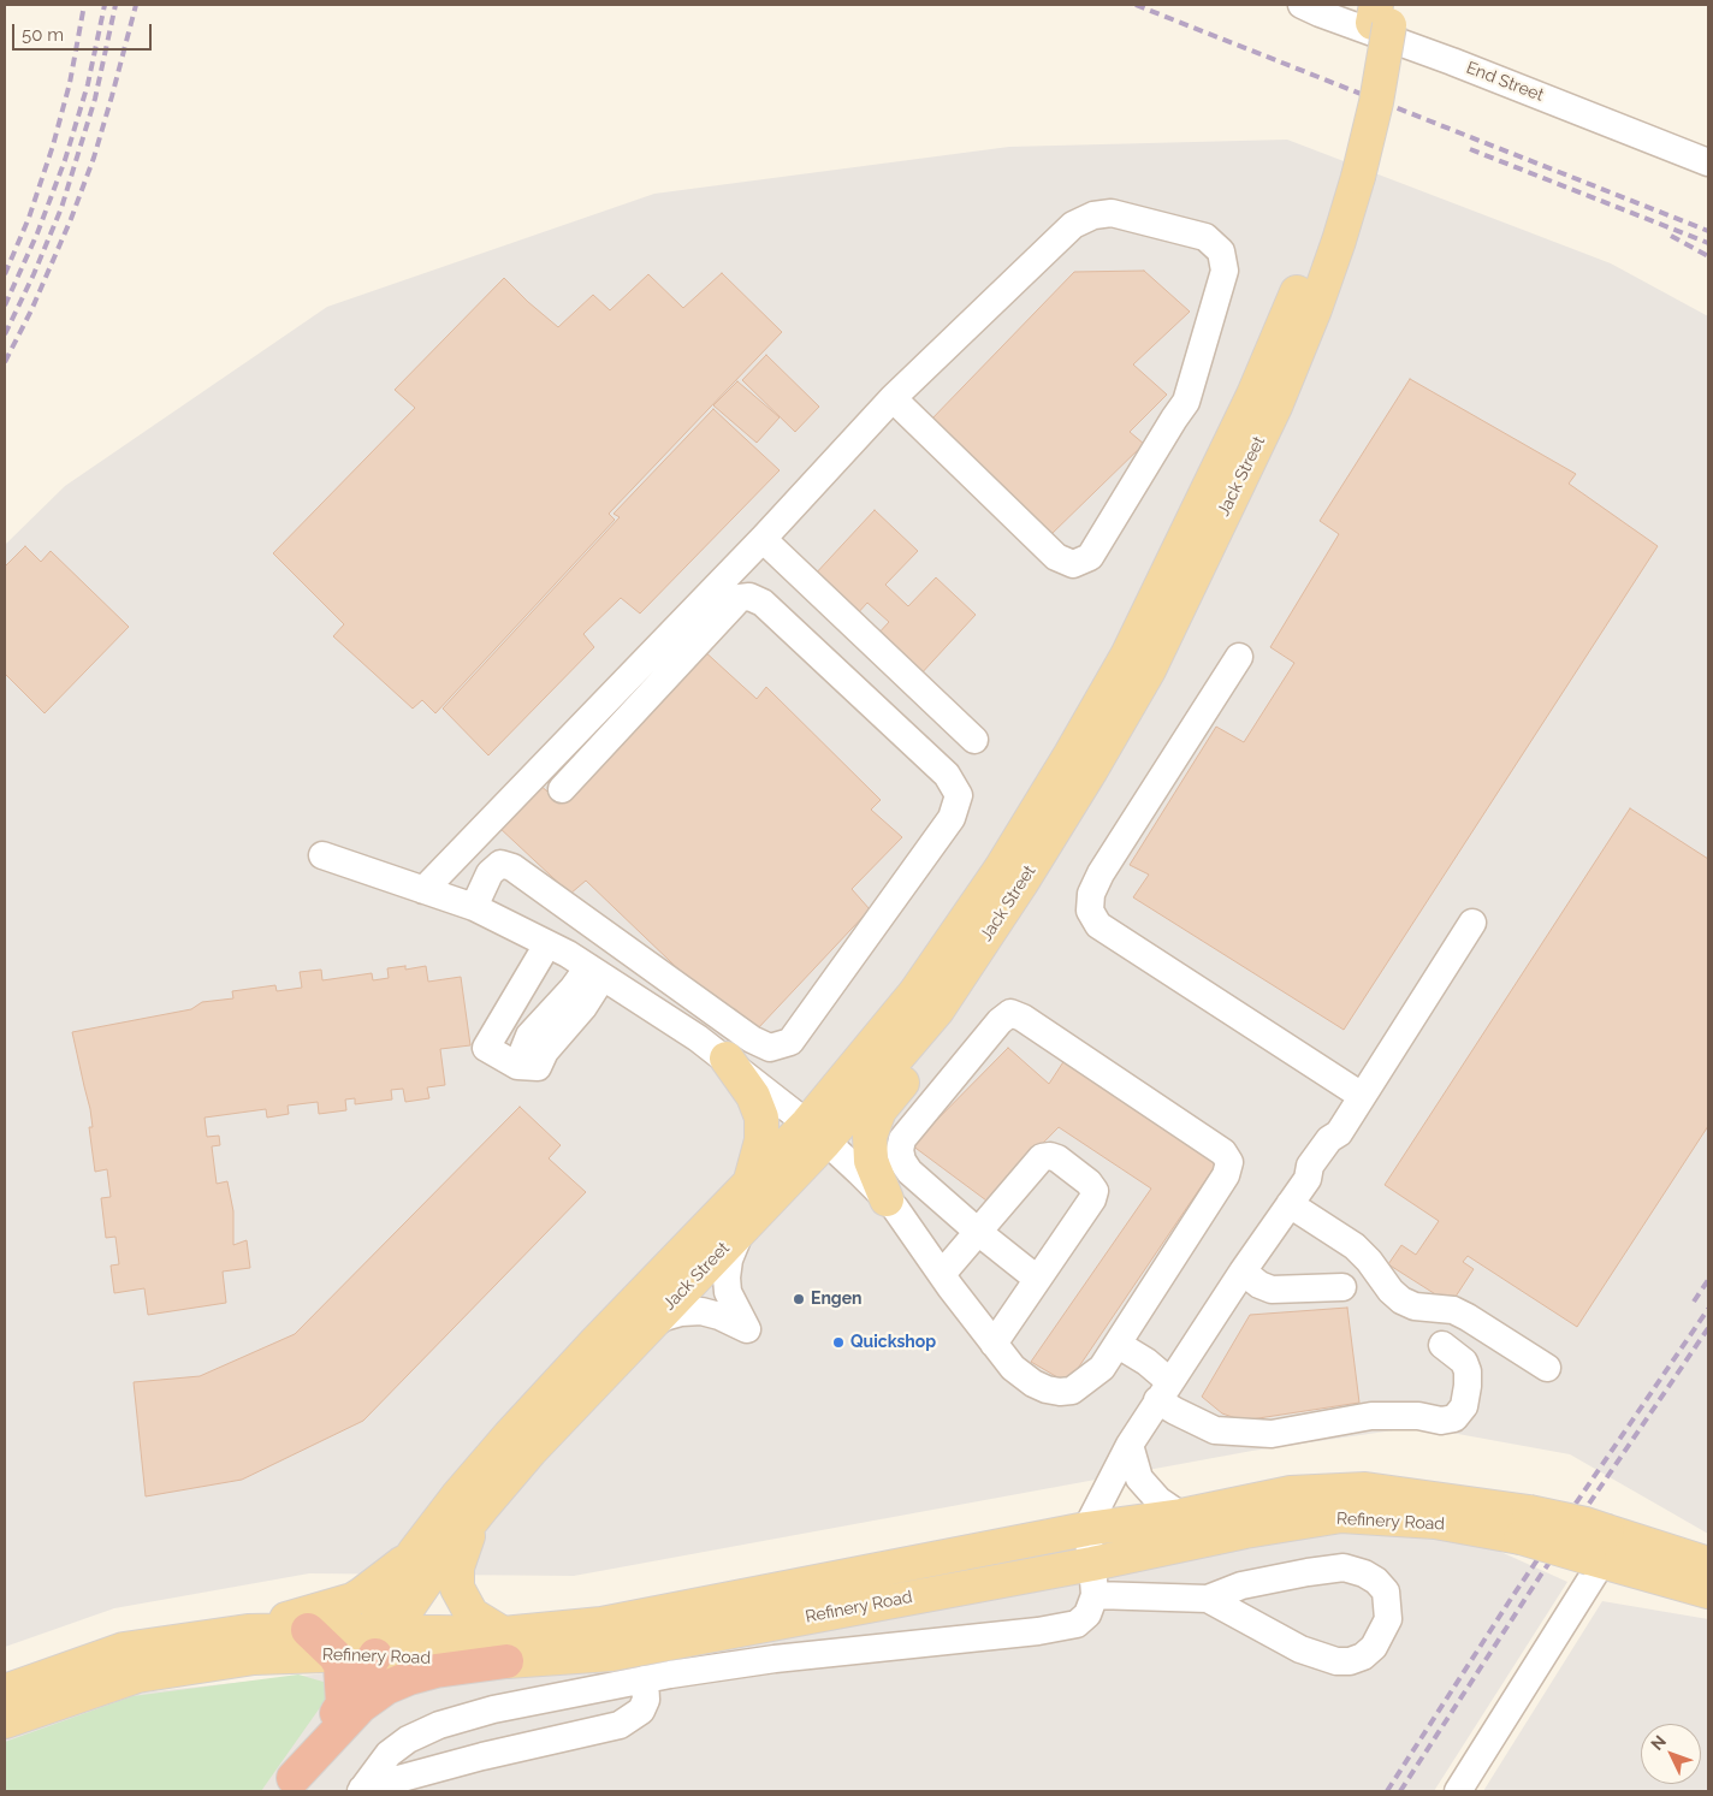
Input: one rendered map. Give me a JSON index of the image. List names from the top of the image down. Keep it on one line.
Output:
{"streets":{"main road":["Jack Street","Refinery Road"],"street":["End Street"]},"crossings":[["Jack Street","Refinery Road"]],"places":["Engen","Quickshop"],"scale_bar":"50 m","north":"top left"}
